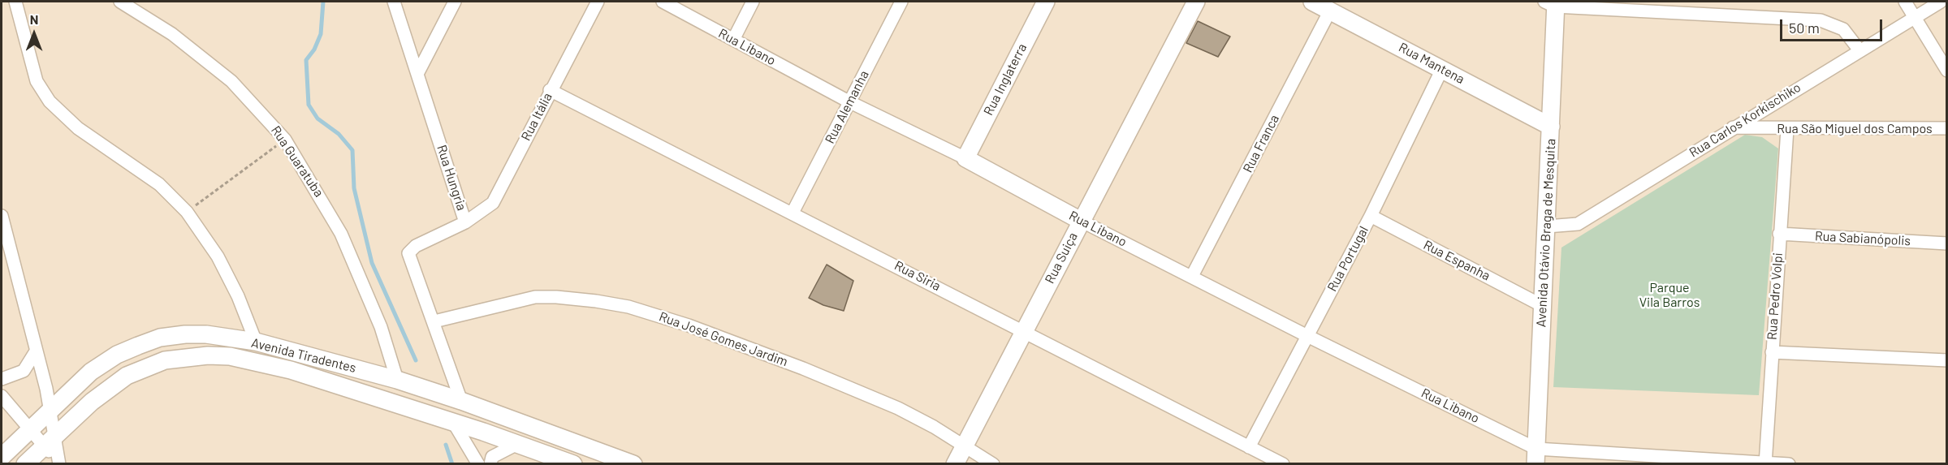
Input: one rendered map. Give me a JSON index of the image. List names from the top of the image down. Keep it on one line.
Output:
{"streets":{"main road":["Rua Libano","Rua Mantena","Rua Inglaterra","Avenida Otávio Braga de Mesquita","Rua Suiça","Avenida Tiradentes"],"street":["Rua Alemanha","Rua Itália","Rua Carlos Korkischiko","Rua São Miguel dos Campos","Rua Franca","Rua Guaratuba","Rua Hungria","Rua Sabianópolis","Rua Portugal","Rua Espanha","Rua Siria","Rua Pedro Volpi","Rua José Gomes Jardim"]},"crossings":[["Rua Libano","Rua Inglaterra"],["Rua Libano","Rua Alemanha"],["Rua Libano","Rua Franca"],["Rua Libano","Avenida Otávio Braga de Mesquita"],["Rua Libano","Rua Suiça"],["Rua Libano","Rua Portugal"],["Rua Mantena","Rua Franca"],["Rua Mantena","Avenida Otávio Braga de Mesquita"],["Rua Mantena","Rua Portugal"],["Rua Alemanha","Rua Siria"],["Rua Itália","Rua Hungria"],["Rua Itália","Rua Siria"],["Rua Carlos Korkischiko","Rua São Miguel dos Campos"],["Rua Carlos Korkischiko","Avenida Otávio Braga de Mesquita"],["Rua São Miguel dos Campos","Rua Pedro Volpi"],["Rua Guaratuba","Avenida Tiradentes"],["Rua Hungria","Rua José Gomes Jardim"],["Avenida Otávio Braga de Mesquita","Rua Espanha"],["Rua Sabianópolis","Rua Pedro Volpi"],["Rua Suiça","Rua Siria"],["Rua Suiça","Rua José Gomes Jardim"],["Rua Portugal","Rua Espanha"],["Rua Portugal","Rua Siria"]],"parks":["Parque Vila Barros"],"scale_bar":"50 m","north":"top"}
